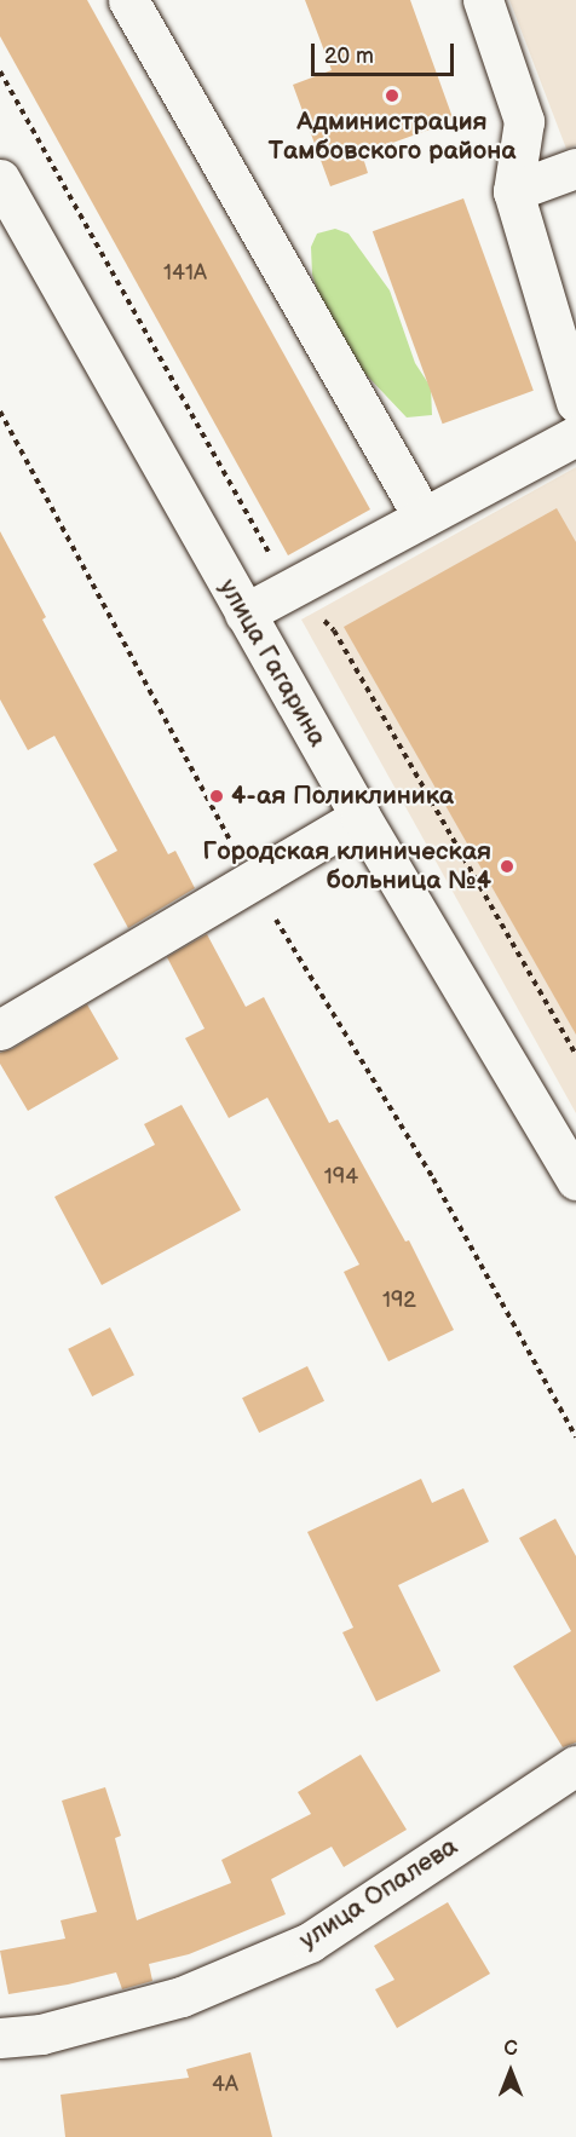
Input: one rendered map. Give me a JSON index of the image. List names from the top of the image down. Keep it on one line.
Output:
{"streets":{"main road":["улица Гагарина","улица Опалева"]},"places":["Администрация Тамбовского района","4-ая Поликлиника","Городская клиническая больница №4"],"house_numbers":["141А","194","192","4А"],"scale_bar":"20 m","north":"top"}
